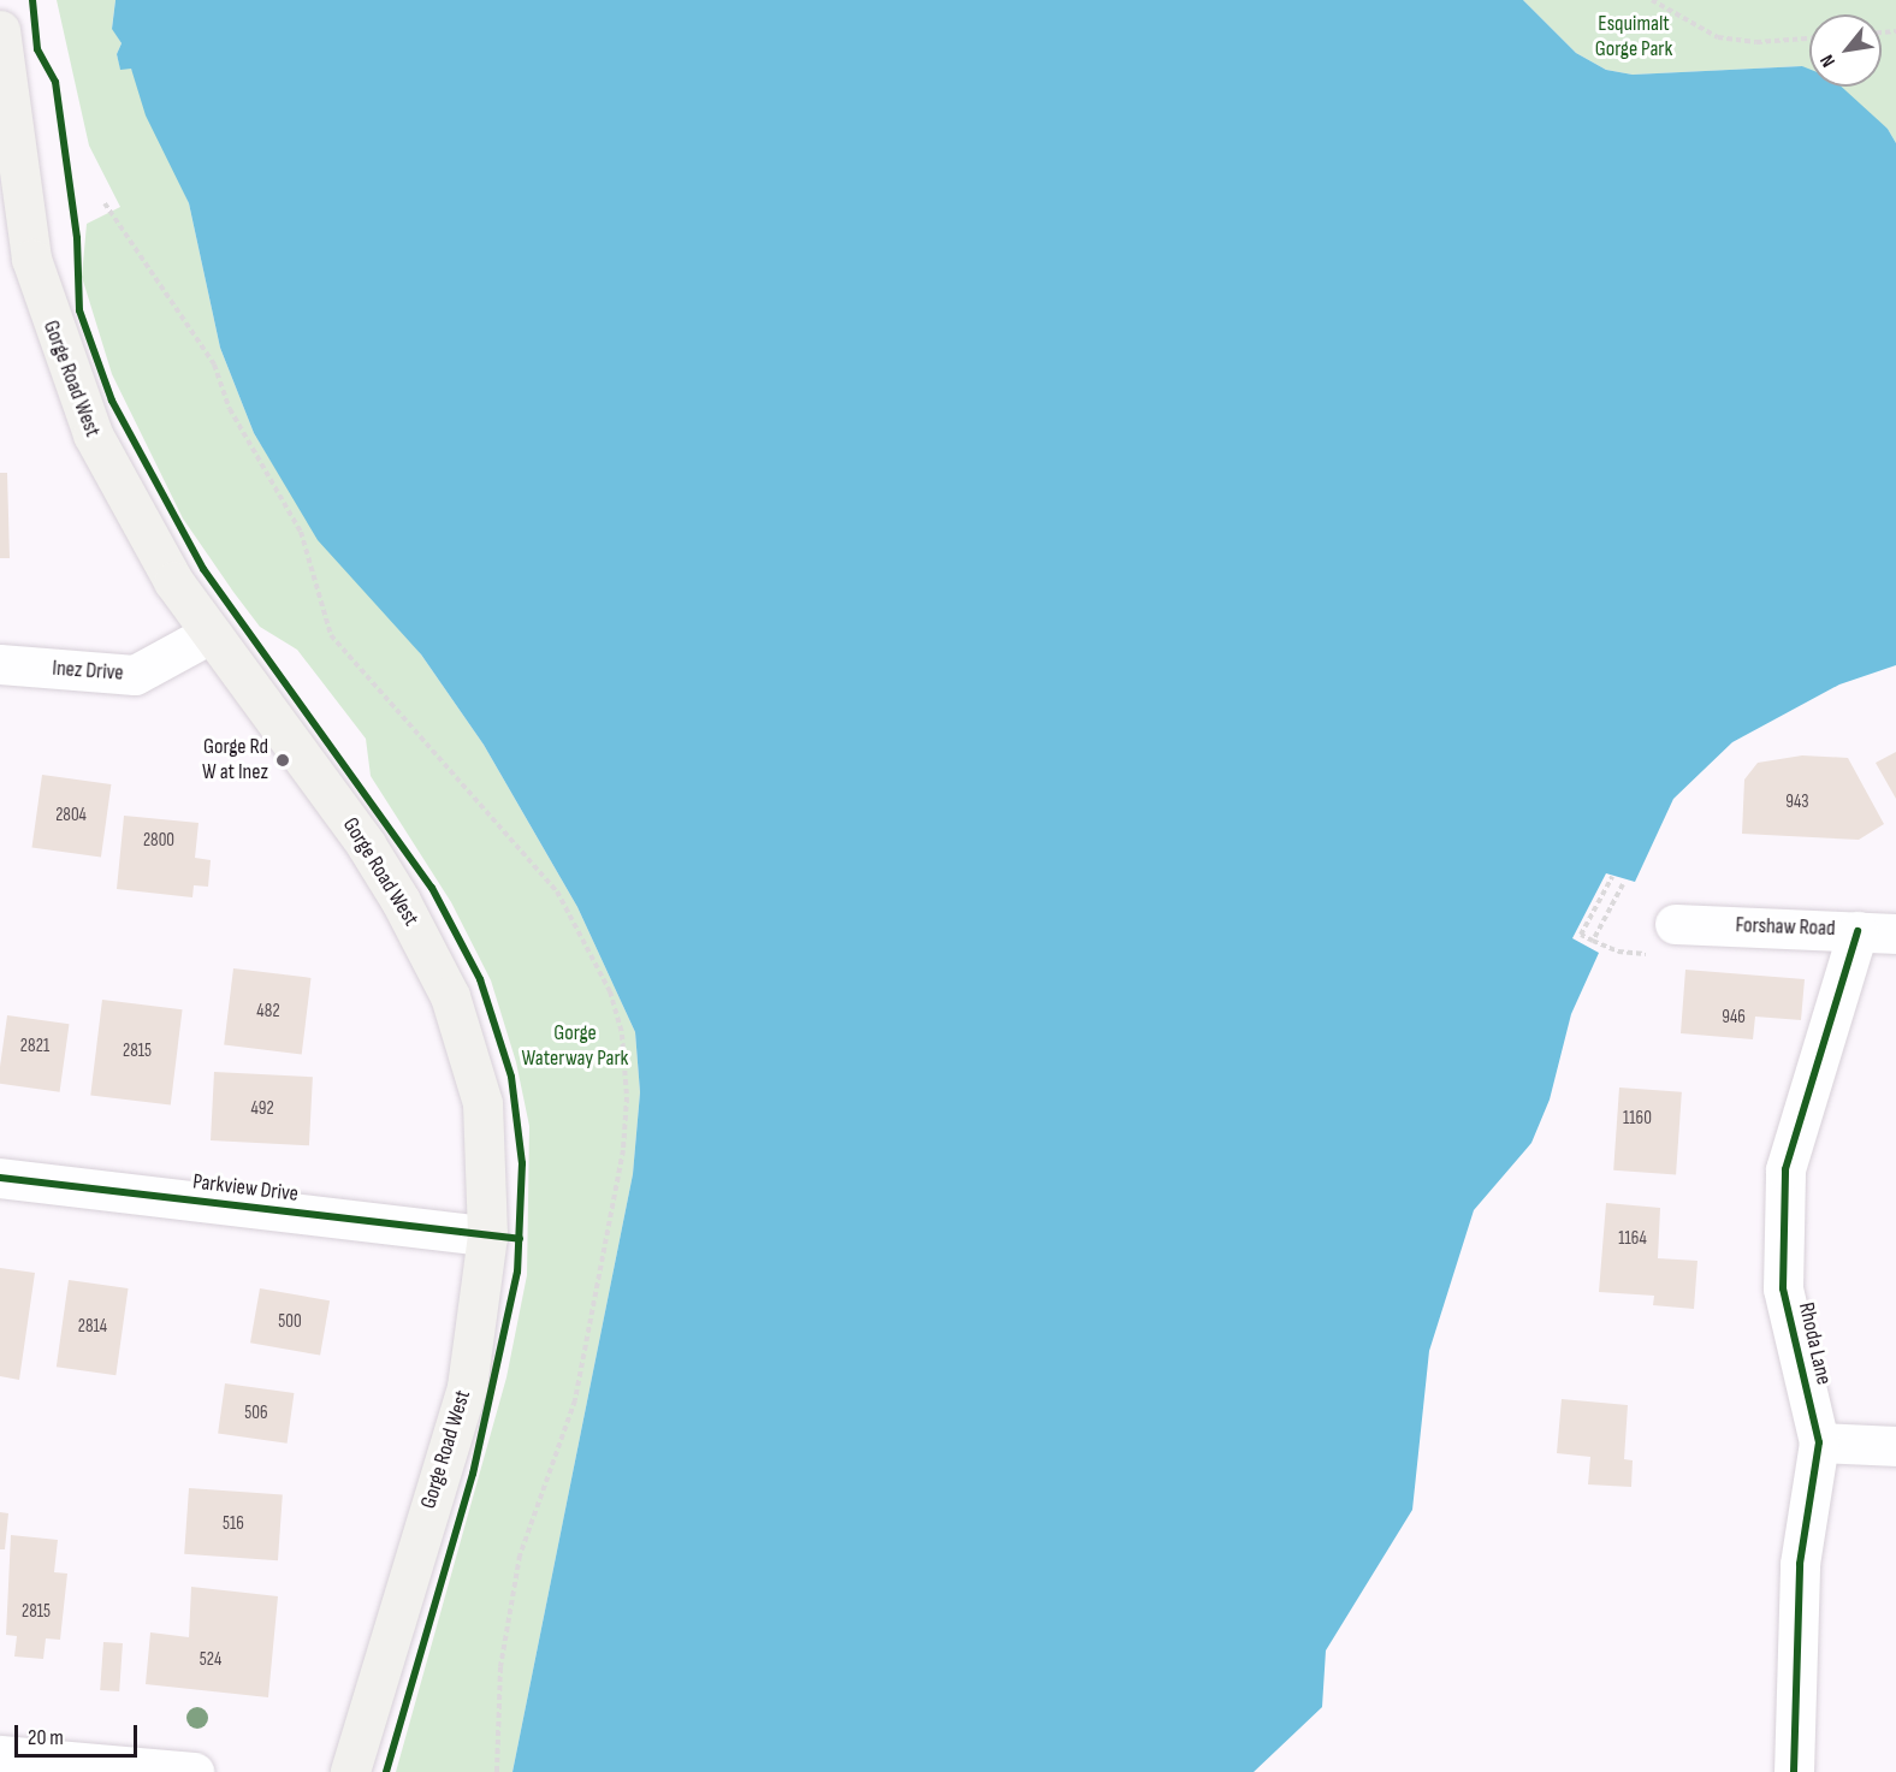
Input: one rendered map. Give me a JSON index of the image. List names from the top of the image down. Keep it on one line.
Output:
{"streets":{"main road":["Gorge Road West"],"street":["Inez Drive","Forshaw Road","Parkview Drive","Rhoda Lane"]},"crossings":[["Gorge Road West","Inez Drive"],["Gorge Road West","Parkview Drive"],["Forshaw Road","Rhoda Lane"]],"parks":["Esquimalt Gorge Park","Gorge Waterway Park"],"places":["Gorge Rd W at Inez"],"house_numbers":["943","2804","2800","482","946","2821","2815","492","1160","1164","500","2814","506","516","2815","524"],"scale_bar":"20 m","north":"bottom left"}
